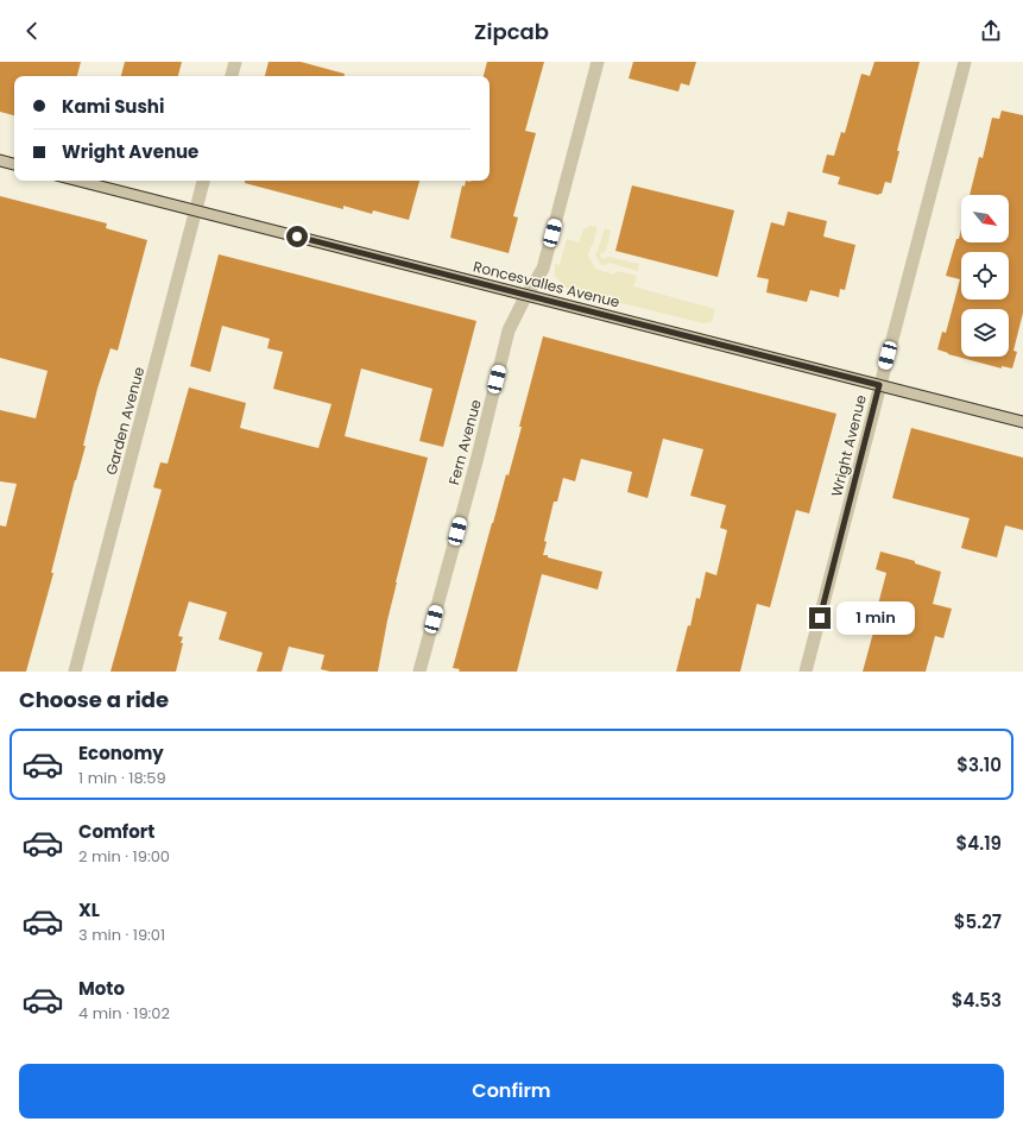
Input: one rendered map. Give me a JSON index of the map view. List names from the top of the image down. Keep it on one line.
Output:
{"streets":{"street":["Roncesvalles Avenue","Garden Avenue","Fern Avenue","Wright Avenue"]},"crossings":[["Roncesvalles Avenue","Garden Avenue"],["Roncesvalles Avenue","Fern Avenue"],["Roncesvalles Avenue","Wright Avenue"]],"north":"bottom right","page":{"header":"Zipcab","banner":["Kami Sushi","Wright Avenue"],"bubble":"1 min","heading":"Choose a ride","list":[{"name":"Economy","note":"1 min · 18:59","value":"$3.10"},{"name":"Comfort","note":"2 min · 19:00","value":"$4.19"},{"name":"XL","note":"3 min · 19:01","value":"$5.27"},{"name":"Moto","note":"4 min · 19:02","value":"$4.53"}],"buttons":"Confirm"}}
